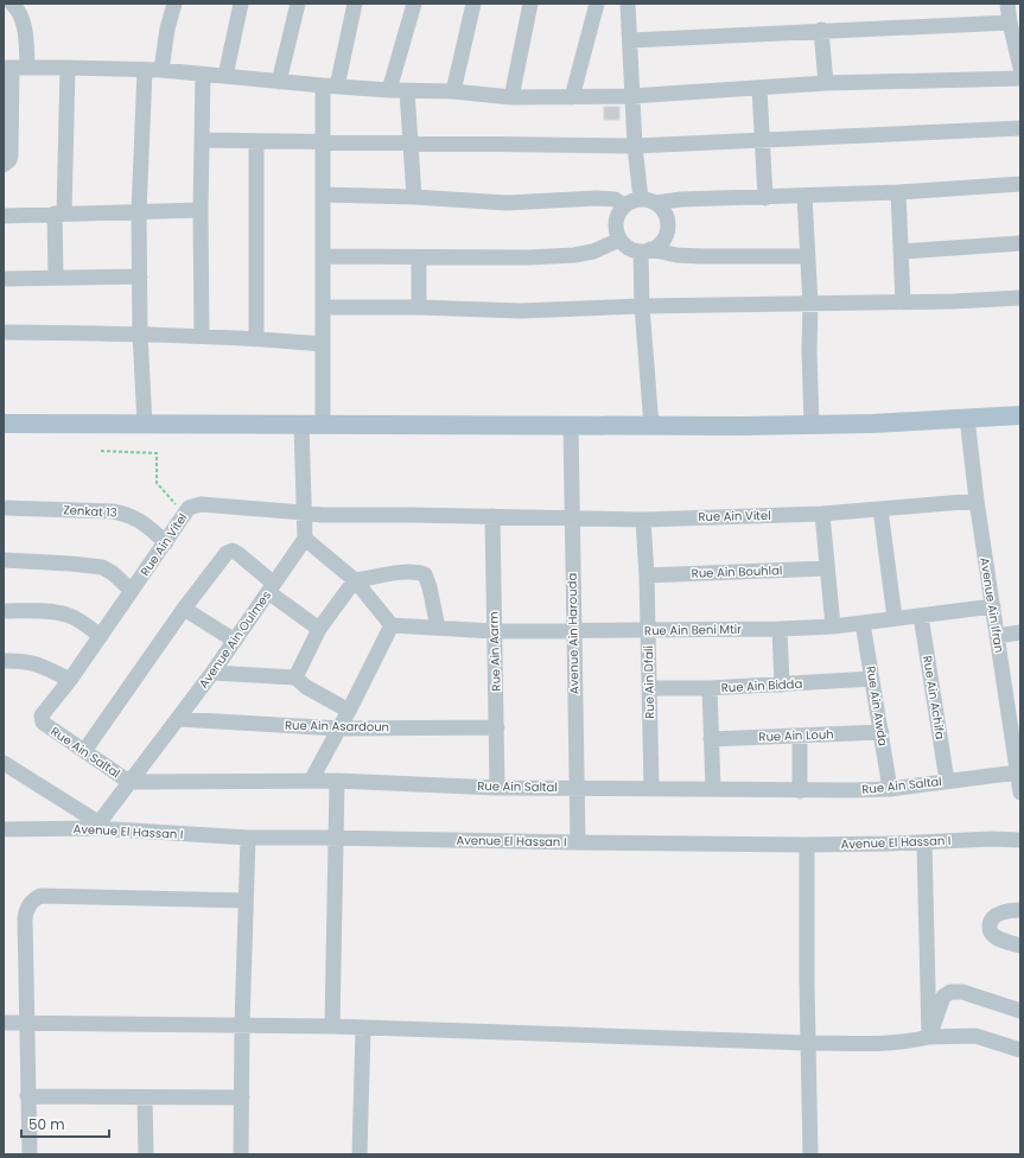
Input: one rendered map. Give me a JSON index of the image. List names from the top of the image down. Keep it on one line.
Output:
{"streets":{"street":["Zenkat 13","Rue Ain Vitel","Rue Ain Bouhlal","Avenue Ain Ifran","Rue Ain Beni Mtir","Avenue Ain Harouda","Avenue Ain Oulmes","Rue Ain Aarm","Rue Ain Dfali","Rue Ain Bidda","Rue Ain Achifa","Rue Ain Awda","Rue Ain Asardoun","Rue Ain Louh","Rue Ain Saltal","Avenue El Hassan I"]},"crossings":[["Zenkat 13","Rue Ain Vitel"],["Rue Ain Vitel","Avenue Ain Ifran"],["Rue Ain Vitel","Avenue Ain Harouda"],["Rue Ain Vitel","Rue Ain Aarm"],["Rue Ain Vitel","Rue Ain Dfali"],["Rue Ain Vitel","Rue Ain Saltal"],["Rue Ain Bouhlal","Rue Ain Dfali"],["Avenue Ain Ifran","Rue Ain Beni Mtir"],["Avenue Ain Ifran","Rue Ain Saltal"],["Rue Ain Beni Mtir","Avenue Ain Harouda"],["Rue Ain Beni Mtir","Rue Ain Aarm"],["Rue Ain Beni Mtir","Rue Ain Dfali"],["Rue Ain Beni Mtir","Rue Ain Achifa"],["Rue Ain Beni Mtir","Rue Ain Awda"],["Avenue Ain Harouda","Rue Ain Saltal"],["Avenue Ain Harouda","Avenue El Hassan I"],["Avenue Ain Oulmes","Rue Ain Asardoun"],["Avenue Ain Oulmes","Rue Ain Saltal"],["Avenue Ain Oulmes","Avenue El Hassan I"],["Rue Ain Aarm","Rue Ain Asardoun"],["Rue Ain Aarm","Rue Ain Saltal"],["Rue Ain Dfali","Rue Ain Bidda"],["Rue Ain Dfali","Rue Ain Saltal"],["Rue Ain Bidda","Rue Ain Awda"],["Rue Ain Achifa","Rue Ain Saltal"],["Rue Ain Awda","Rue Ain Louh"],["Rue Ain Awda","Rue Ain Saltal"]],"scale_bar":"50 m"}
